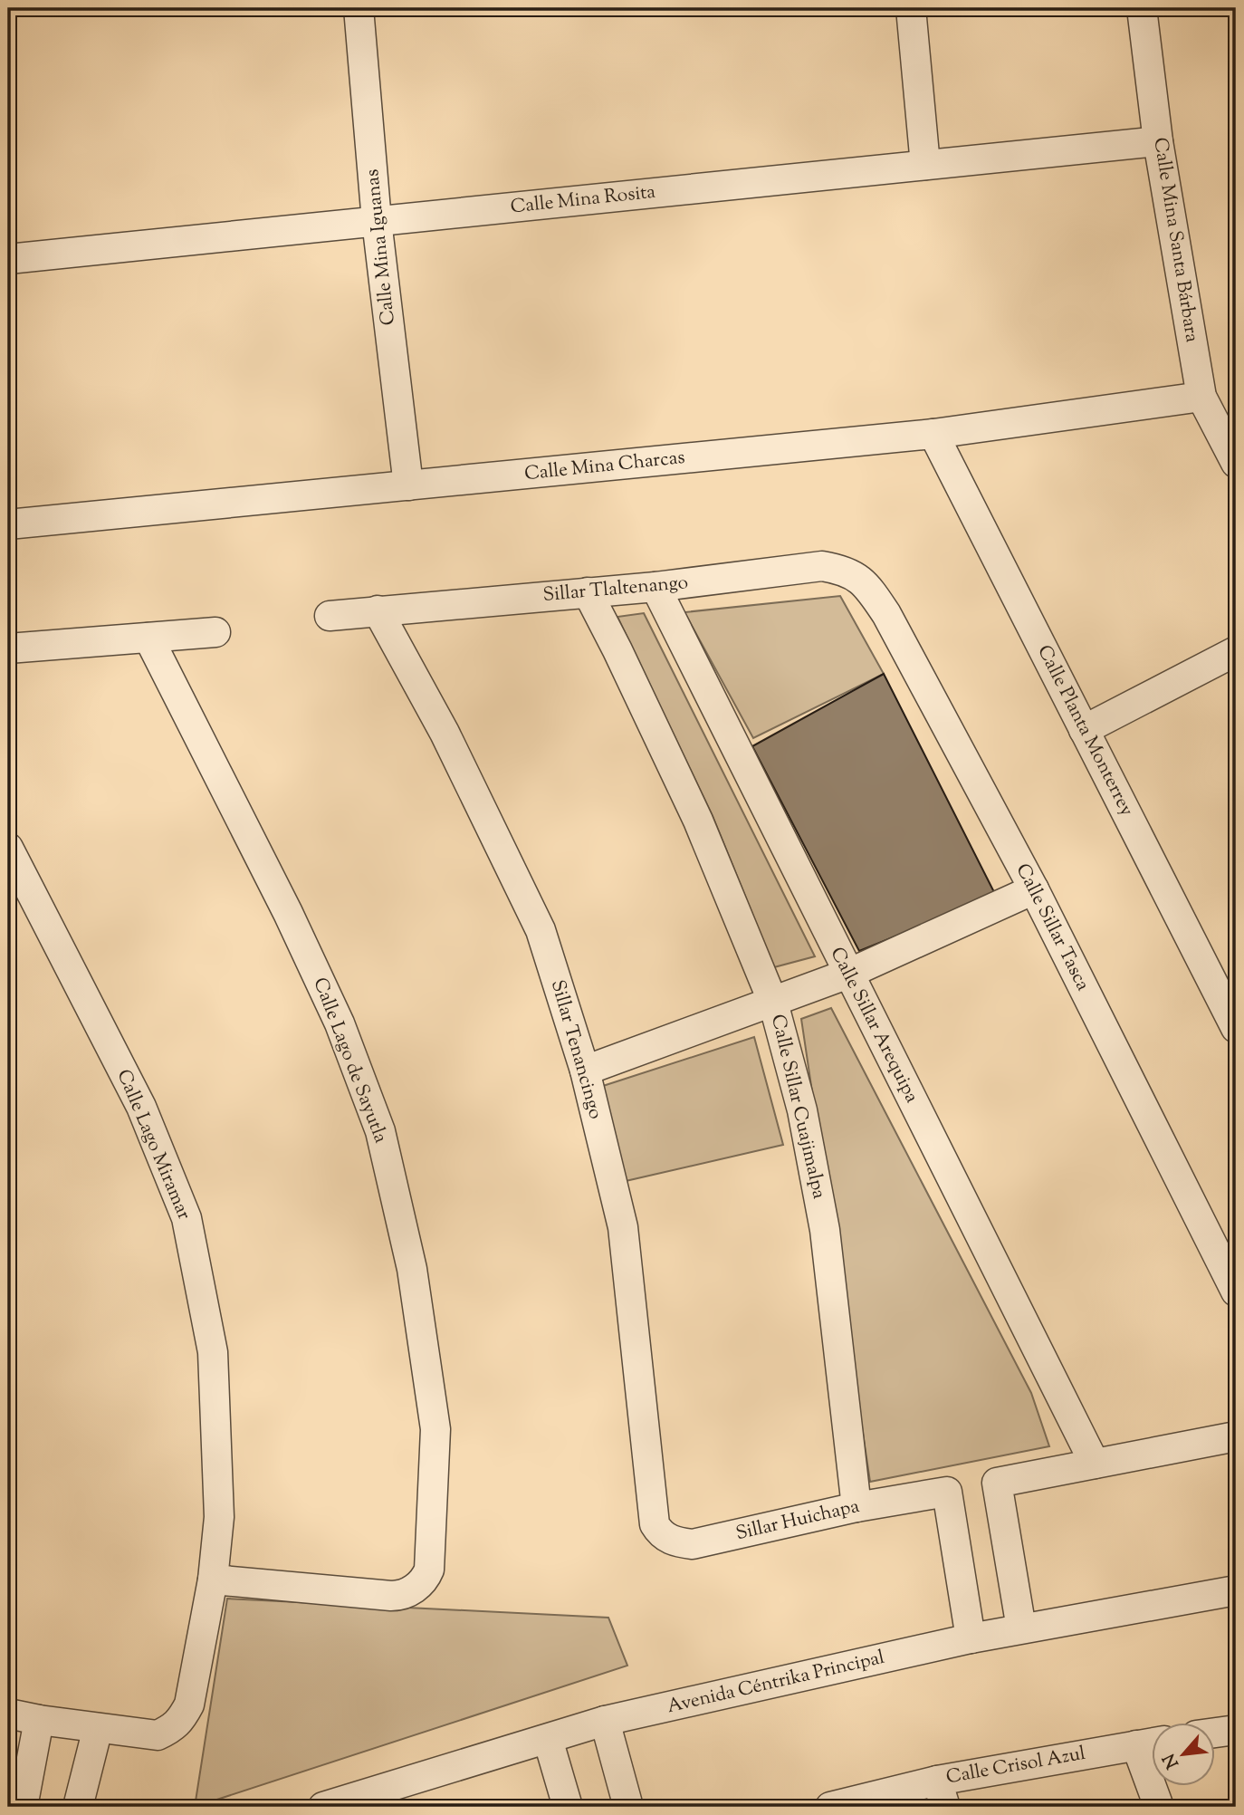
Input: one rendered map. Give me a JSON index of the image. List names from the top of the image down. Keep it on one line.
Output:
{"streets":{"street":["Calle Mina Rosita","Calle Mina Santa Bárbara","Calle Mina Iguanas","Calle Mina Charcas","Sillar Tlaltenango","Calle Planta Monterrey","Calle Sillar Tasca","Calle Sillar Arequipa","Sillar Tenancingo","Calle Lago de Sayutla","Calle Sillar Cuajimalpa","Calle Lago Miramar","Sillar Huichapa","Avenida Céntrika Principal","Calle Crisol Azul"]},"crossings":[["Calle Mina Rosita","Calle Mina Santa Bárbara"],["Calle Mina Rosita","Calle Mina Iguanas"],["Calle Mina Santa Bárbara","Calle Mina Charcas"],["Calle Mina Iguanas","Calle Mina Charcas"],["Calle Mina Charcas","Calle Planta Monterrey"],["Sillar Tlaltenango","Calle Sillar Tasca"],["Sillar Tlaltenango","Calle Sillar Arequipa"],["Sillar Tlaltenango","Sillar Tenancingo"],["Sillar Tlaltenango","Calle Sillar Cuajimalpa"],["Sillar Tenancingo","Sillar Huichapa"],["Calle Lago de Sayutla","Calle Lago Miramar"],["Calle Sillar Cuajimalpa","Sillar Huichapa"],["Sillar Huichapa","Avenida Céntrika Principal"]],"north":"bottom left"}
